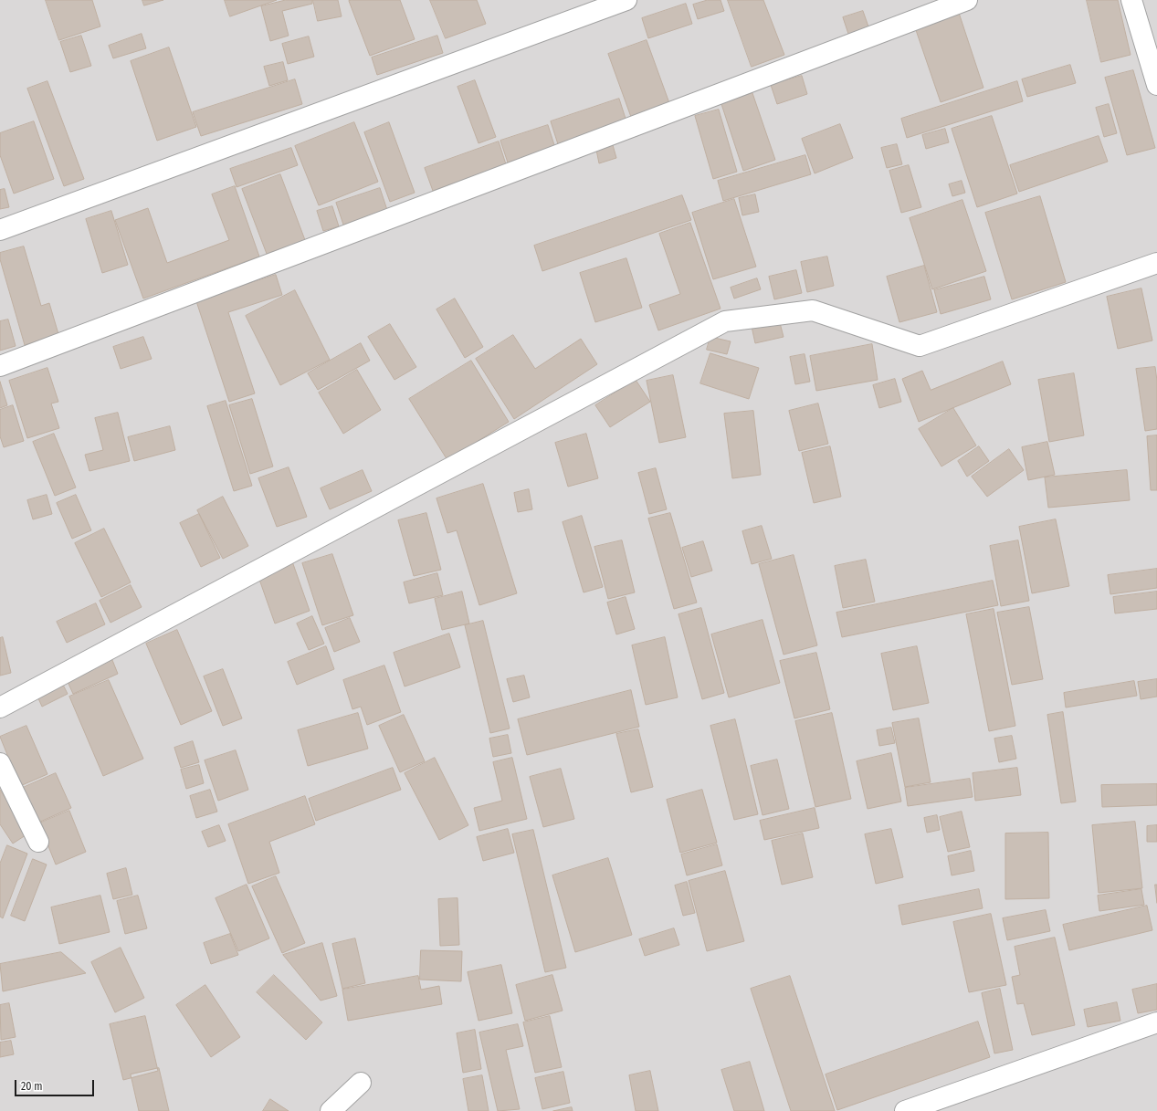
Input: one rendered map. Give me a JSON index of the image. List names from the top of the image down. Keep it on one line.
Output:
{"scale_bar":"20 m"}
